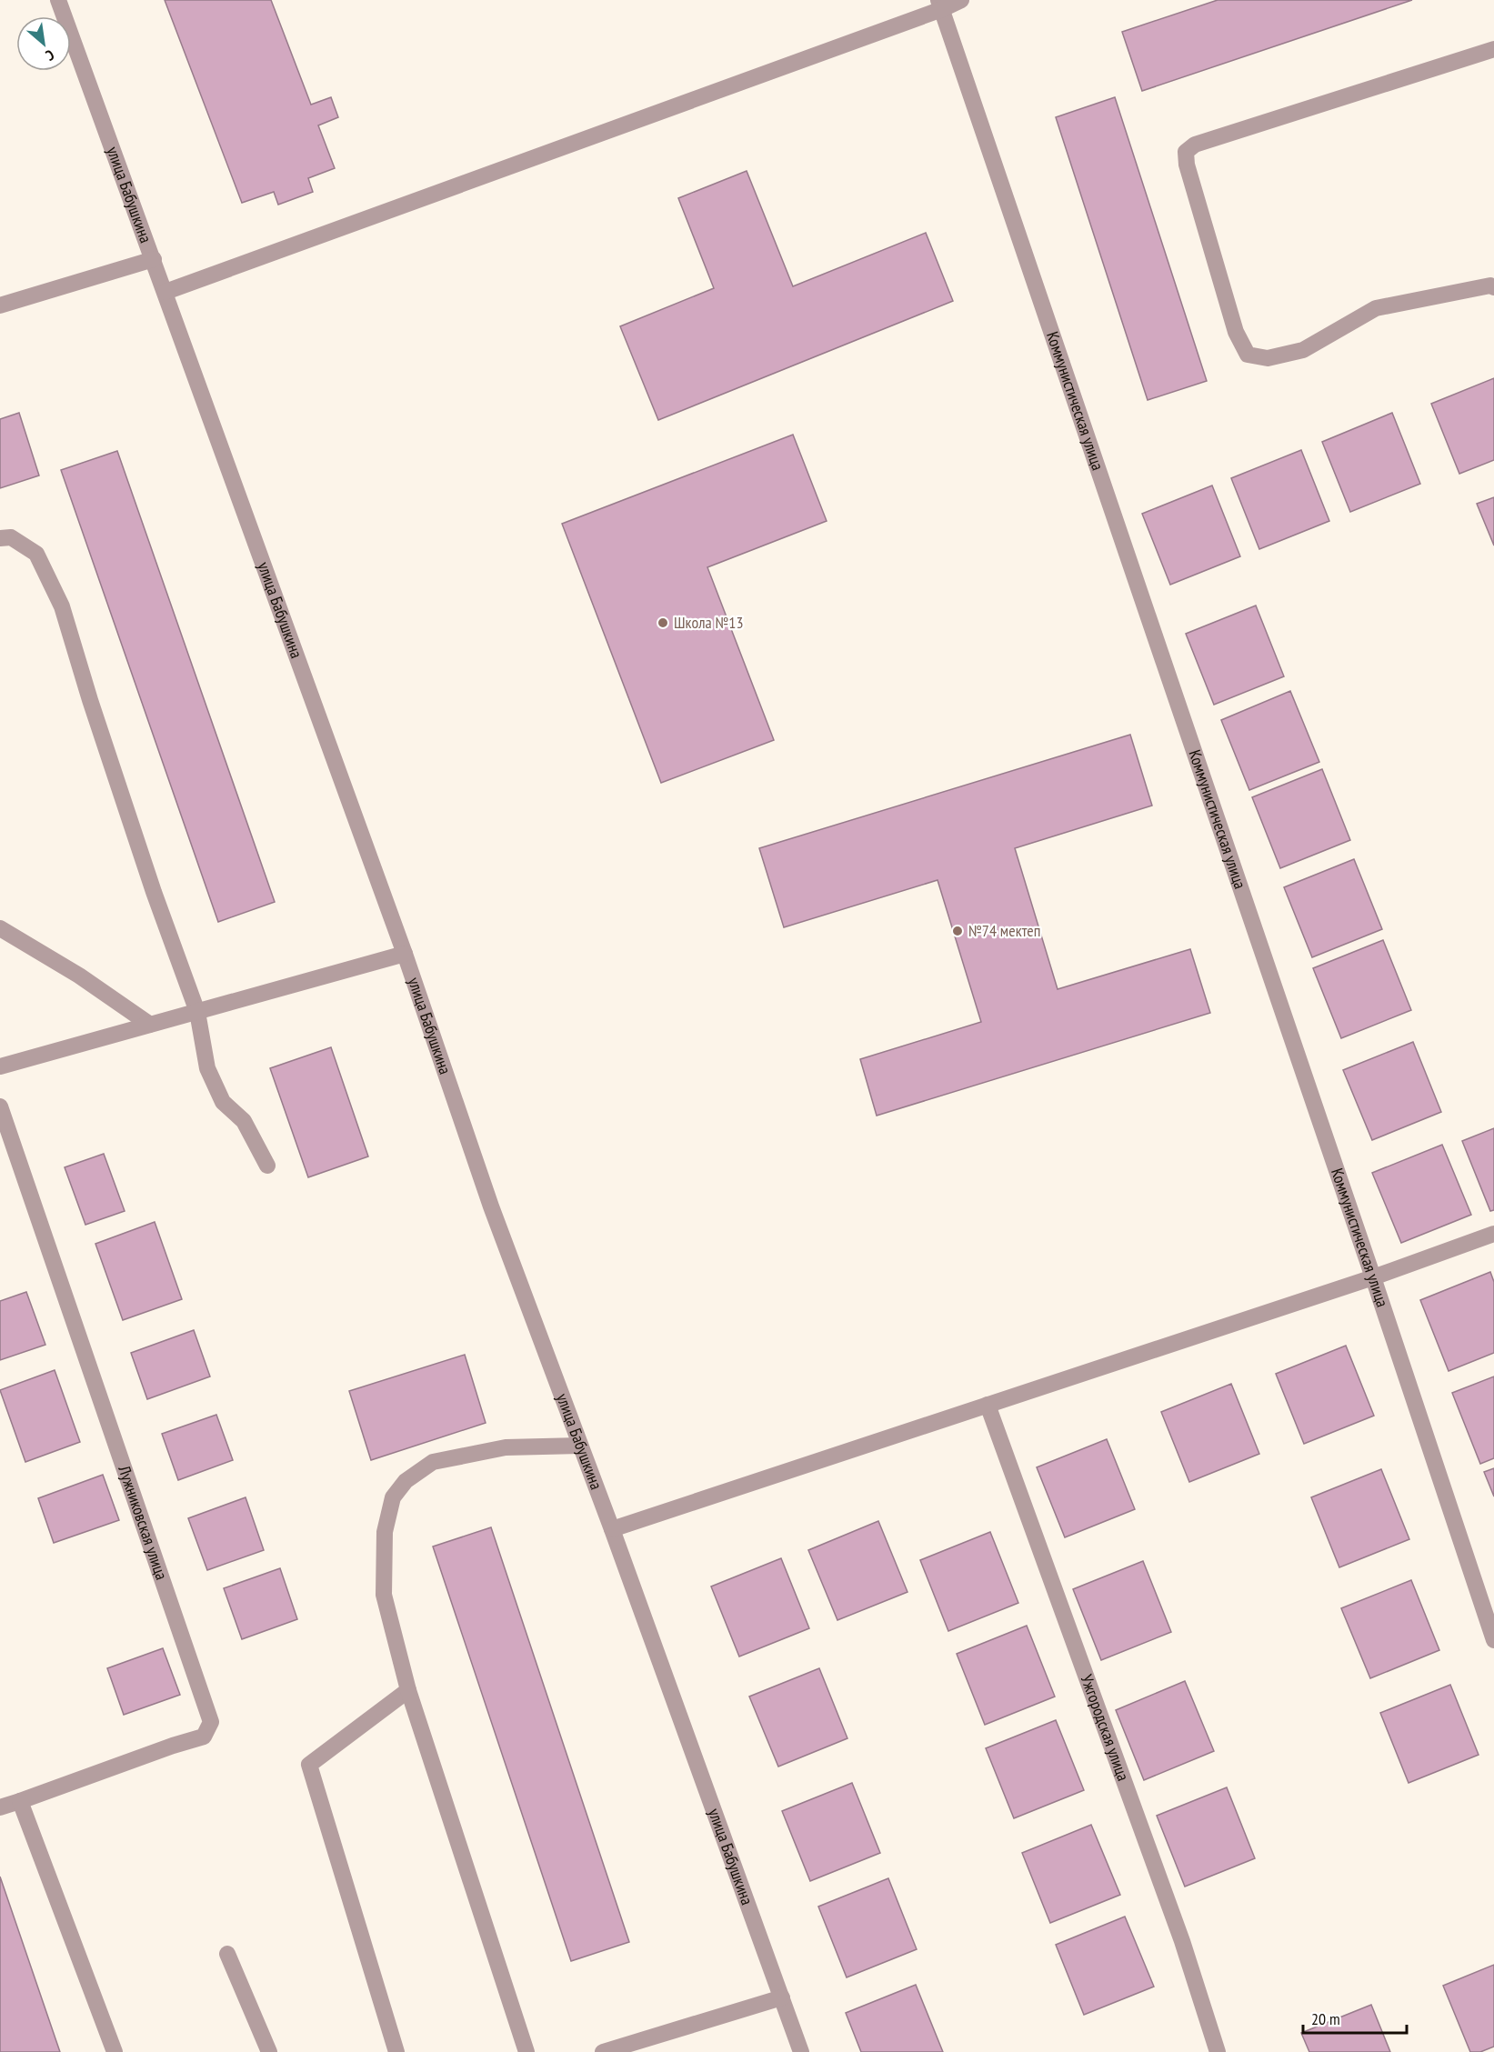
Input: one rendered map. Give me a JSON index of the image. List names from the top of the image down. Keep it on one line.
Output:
{"streets":{"street":["улица Бабушкина","Коммунистическая улица","Лужниковская улица","Ужгородская улица"]},"places":["Школа №13","№74 мектеп"],"scale_bar":"20 m","north":"bottom right"}
